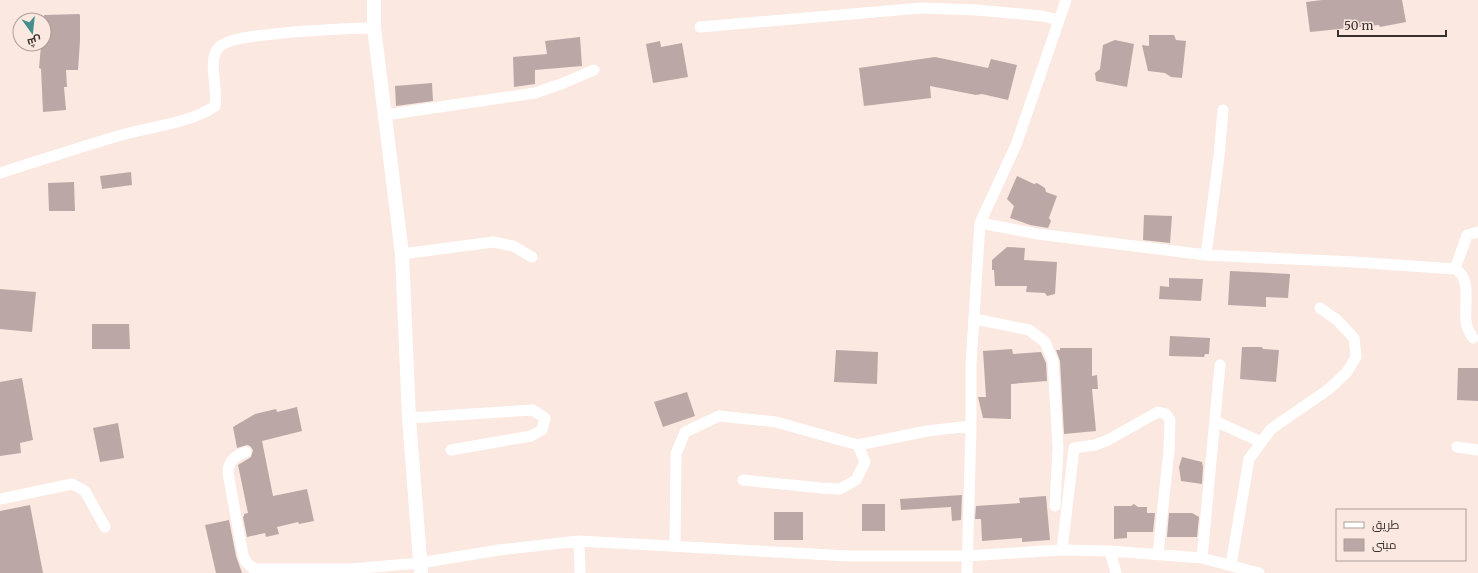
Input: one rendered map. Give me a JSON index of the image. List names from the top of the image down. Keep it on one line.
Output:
{"legend":["طريق","مبنى"],"scale_bar":"50 m","north":"bottom"}
